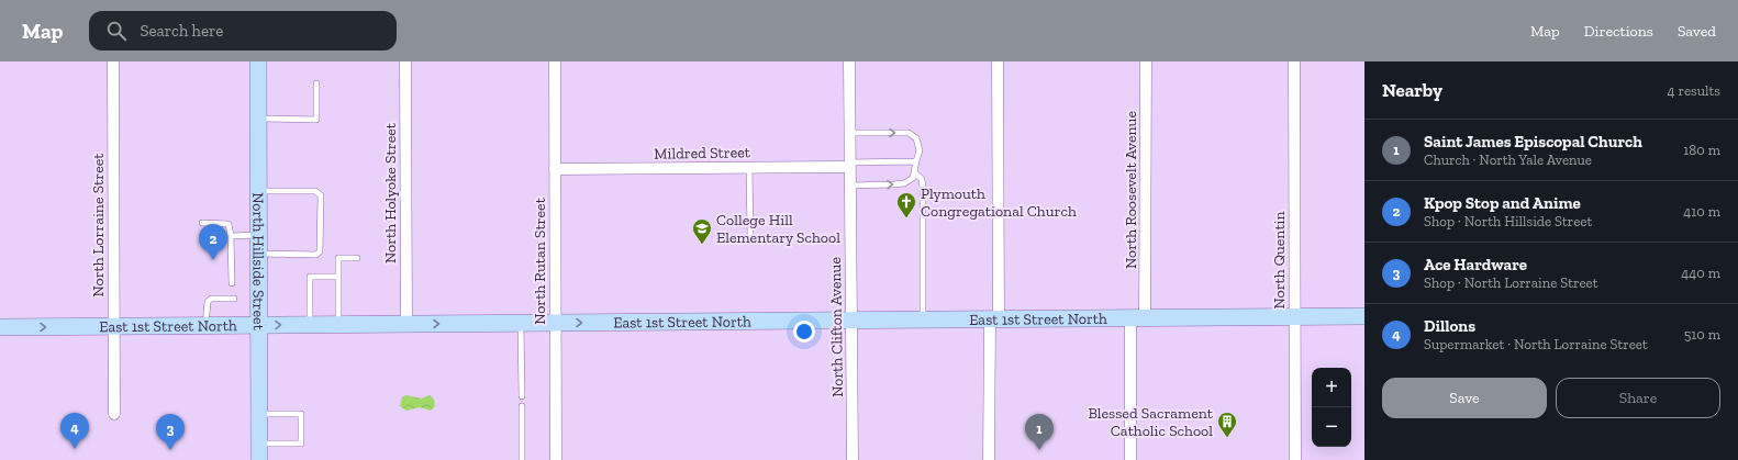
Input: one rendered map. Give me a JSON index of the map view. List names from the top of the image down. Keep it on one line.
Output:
{"streets":{"street":["Mildred Street","North Roosevelt Avenue","North Holyoke Street","North Lorraine Street","North Quentin","North Hillside Street","North Rutan Street","East 1st Street North","North Clifton Avenue"]},"crossings":[["Mildred Street","North Rutan Street"],["Mildred Street","North Clifton Avenue"],["North Roosevelt Avenue","East 1st Street North"],["North Holyoke Street","East 1st Street North"],["North Lorraine Street","East 1st Street North"],["North Quentin","East 1st Street North"],["North Hillside Street","East 1st Street North"],["North Rutan Street","East 1st Street North"],["East 1st Street North","North Clifton Avenue"]],"one_way":["East 1st Street North"],"places":{"church":["Plymouth Congregational Church"],"school or university":["College Hill Elementary School"],"building":["Blessed Sacrament Catholic School"]},"page":{"header":"Map","search":"Search here","nav":["Map","Directions","Saved"],"heading":["Nearby","4 results"],"list":[{"mark":"1","name":"Saint James Episcopal Church","note":"Church · North Yale Avenue","value":"180 m"},{"mark":"2","name":"Kpop Stop and Anime","note":"Shop · North Hillside Street","value":"410 m"},{"mark":"3","name":"Ace Hardware","note":"Shop · North Lorraine Street","value":"440 m"},{"mark":"4","name":"Dillons","note":"Supermarket · North Lorraine Street","value":"510 m"}],"pins":["2","4","1","3"],"buttons":["Save","Share"],"map_buttons":["+","−"]}}
